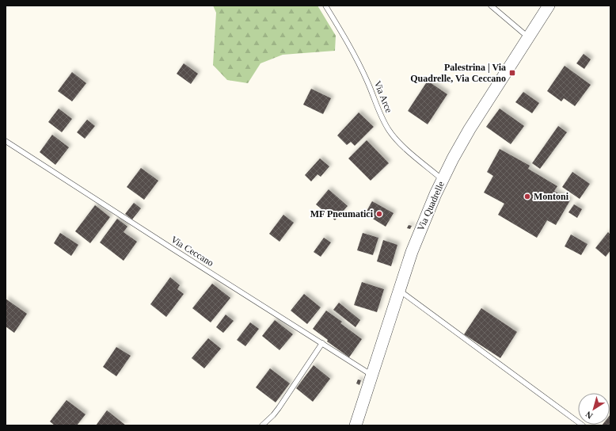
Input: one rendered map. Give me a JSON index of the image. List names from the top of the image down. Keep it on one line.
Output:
{"streets":{"street":["Via Quadrelle"],"lane":["Via Arce","Via Ceccano"]},"crossings":[["Via Arce","Via Quadrelle"],["Via Quadrelle","Via Ceccano"]],"places":{"transit":["Palestrina | Via Quadrelle, Via Ceccano"],"other":["Montoni","MF Pneumatici"]},"north":"bottom left"}
